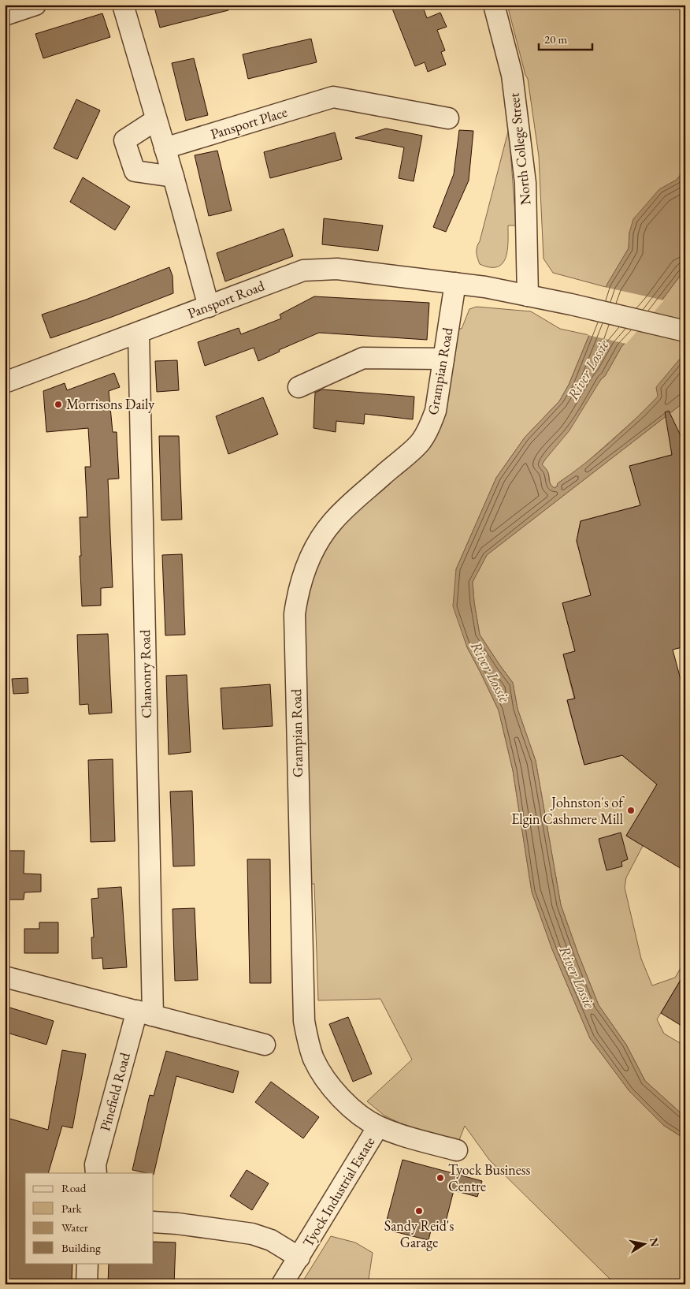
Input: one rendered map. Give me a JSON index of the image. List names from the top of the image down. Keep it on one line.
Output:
{"streets":{"street":["Pansport Place","North College Street","Pansport Road","Grampian Road","Chanonry Road","Pinefield Road","Tyock Industrial Estate"]},"crossings":[["North College Street","Pansport Road"],["Pansport Road","Grampian Road"],["Pansport Road","Chanonry Road"],["Grampian Road","Tyock Industrial Estate"],["Chanonry Road","Pinefield Road"]],"water":["River Lossie"],"places":["Morrisons Daily","Johnston's of Elgin Cashmere Mill","Tyock Business Centre","Sandy Reid's Garage"],"legend":["Road","Park","Water","Building"],"scale_bar":"20 m","north":"right"}
